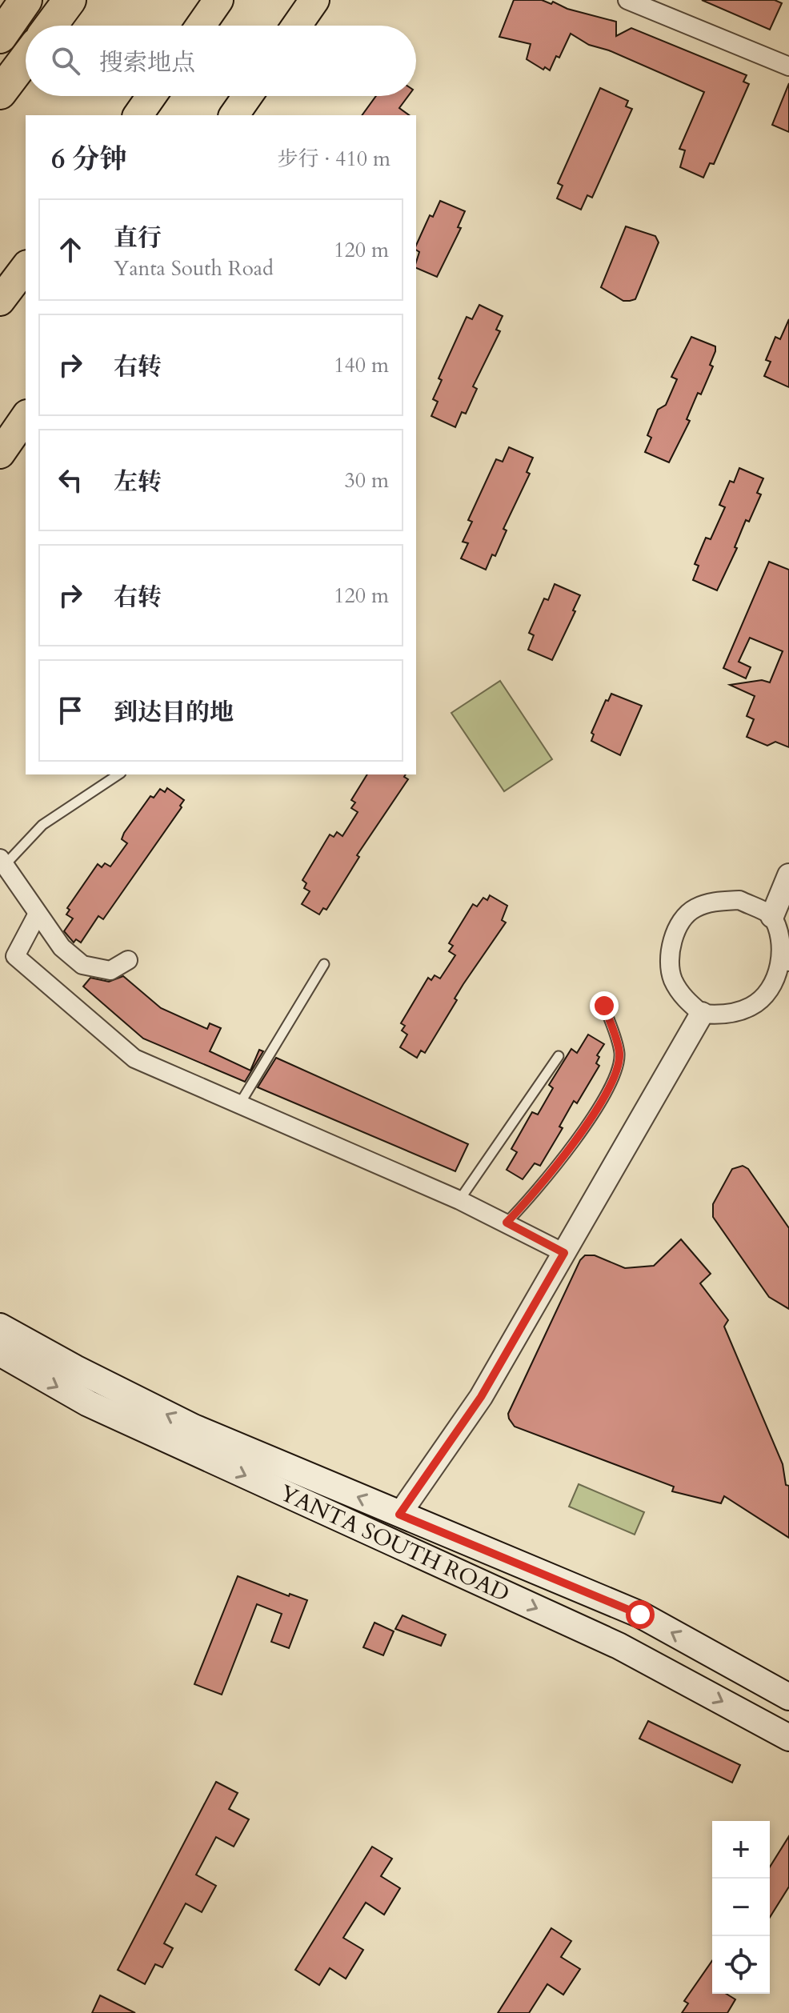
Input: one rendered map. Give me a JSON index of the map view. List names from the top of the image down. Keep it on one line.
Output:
{"streets":{"main road":["YANTA SOUTH ROAD"]},"page":{"search":"搜索地点","heading":["6 分钟","步行 · 410 m"],"list":[["直行","Yanta South Road","120 m"],["右转","140 m"],["左转","30 m"],["右转","120 m"],"到达目的地"],"map_buttons":["+","−"]}}
